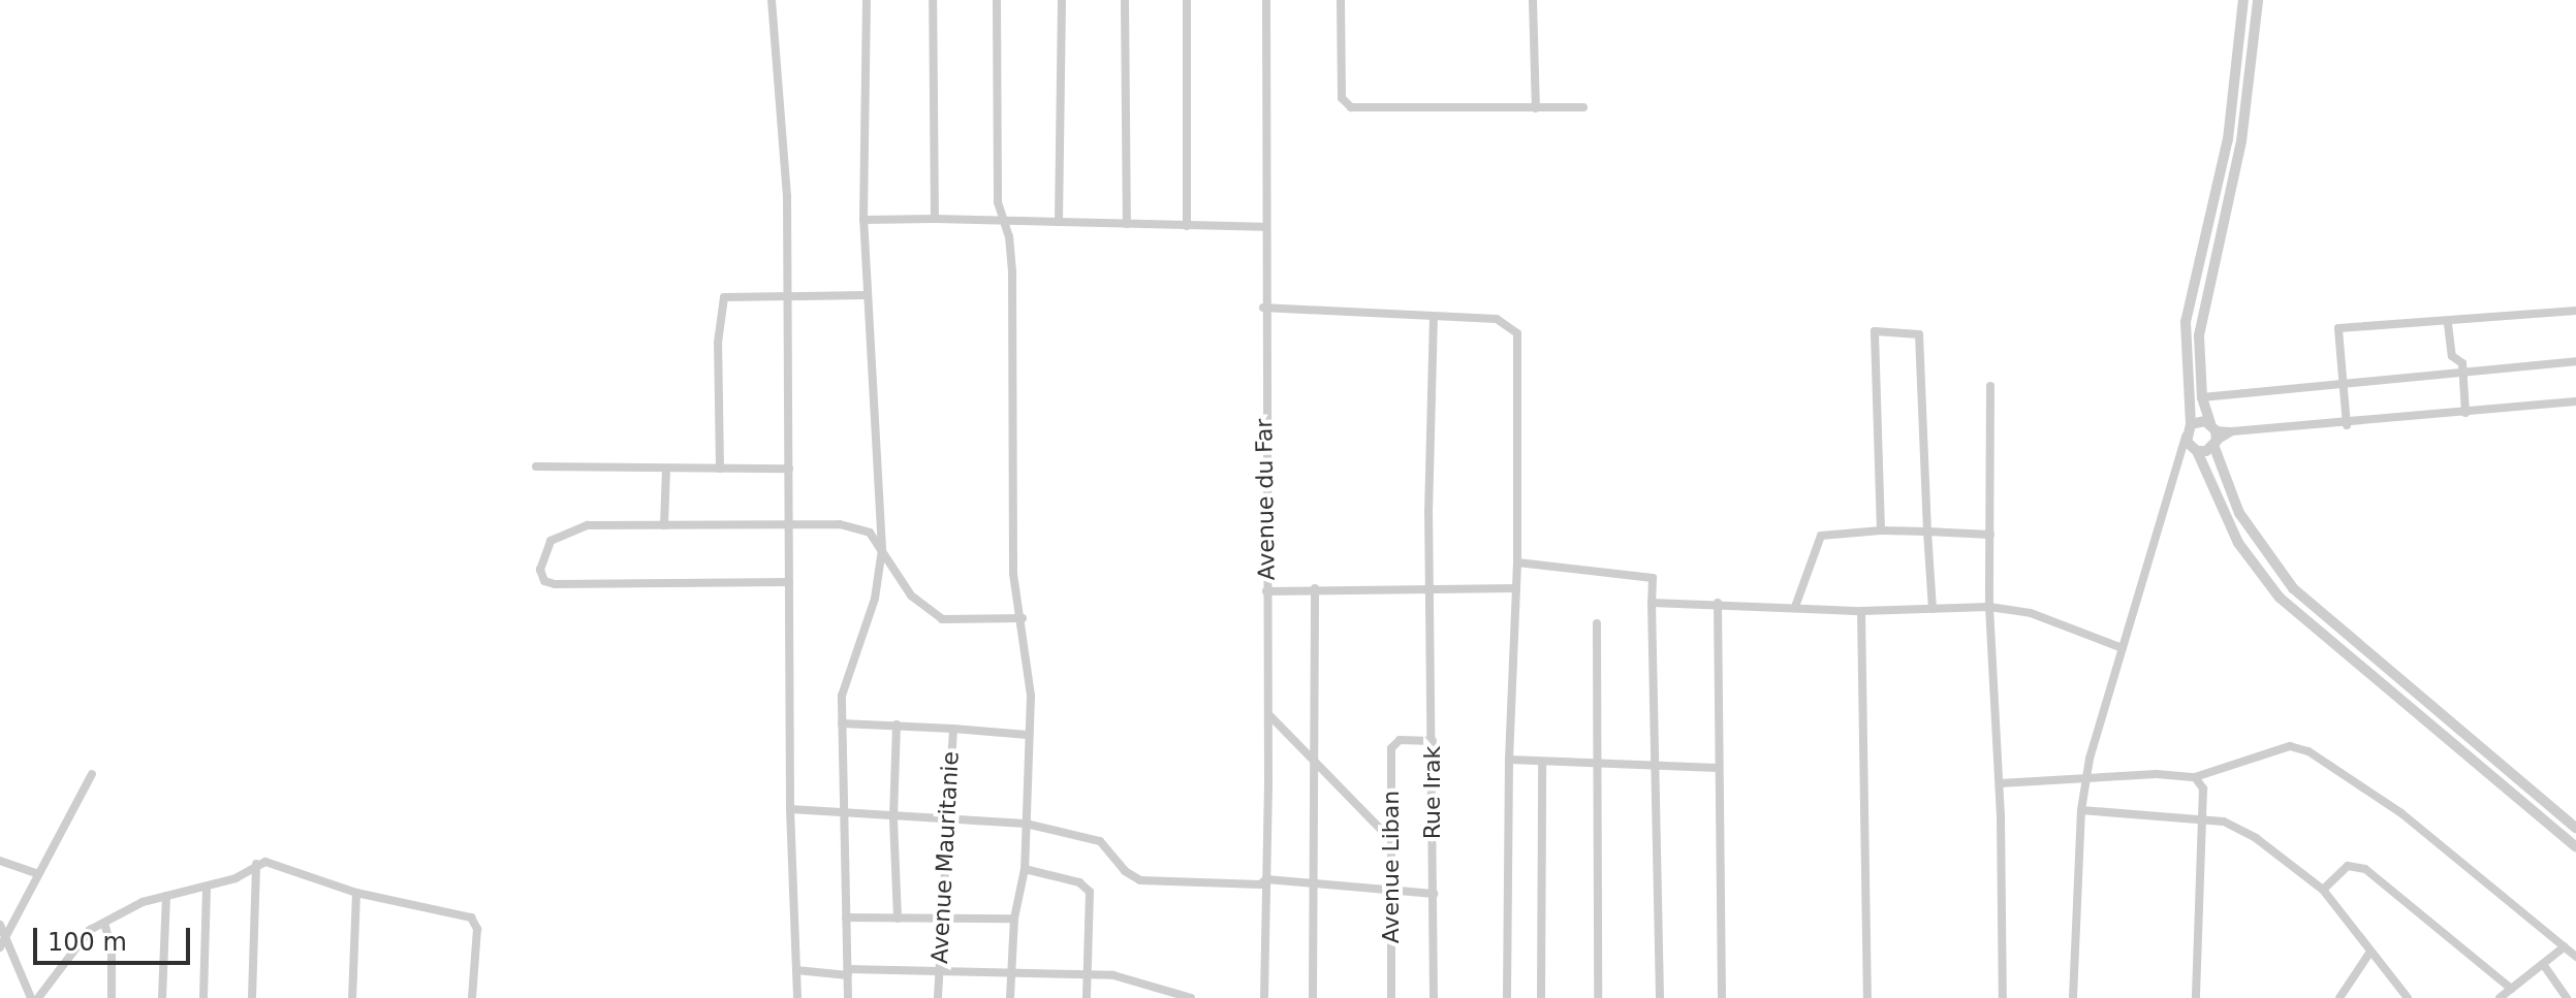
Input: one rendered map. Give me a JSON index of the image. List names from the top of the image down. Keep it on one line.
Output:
{"streets":{"street":["Avenue du Far","Rue Irak","Avenue Mauritanie","Avenue Liban"]},"crossings":[["Rue Irak","Avenue Liban"]],"scale_bar":"100 m"}
